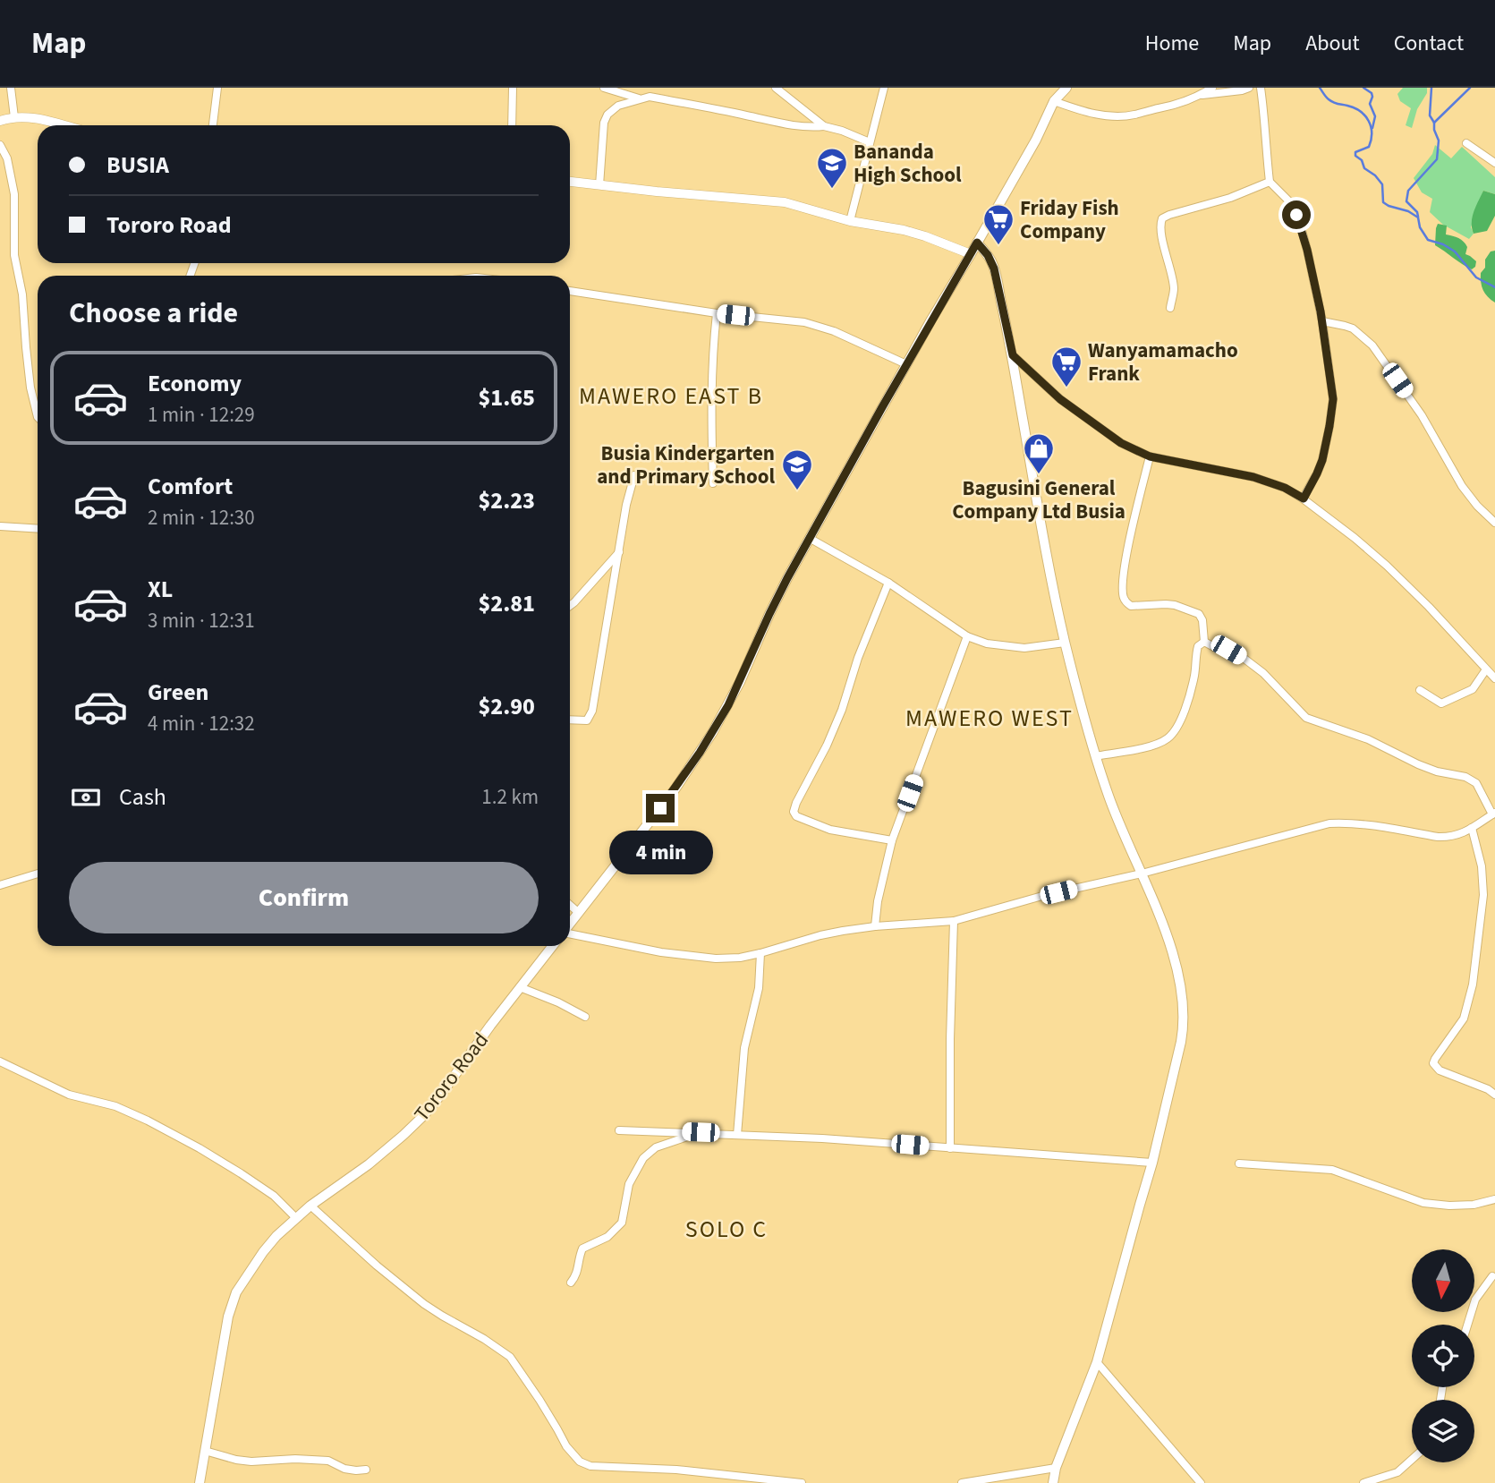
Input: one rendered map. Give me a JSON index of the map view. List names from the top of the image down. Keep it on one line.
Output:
{"streets":{"main road":["Tororo Road"]},"districts":["MAWERO EAST B","MAWERO WEST","SOLO C"],"places":{"school or university":["Bananda High School","Busia Kindergarten and Primary School"],"supermarket":["Friday Fish Company","Wanyamamacho Frank"],"shop":["Bagusini General Company Ltd Busia"]},"north":"bottom","page":{"header":"Map","nav":["Home","Map","About","Contact"],"banner":["BUSIA","Tororo Road"],"heading":"Choose a ride","list":[{"name":"Economy","note":"1 min · 12:29","value":"$1.65"},{"name":"Comfort","note":"2 min · 12:30","value":"$2.23"},{"name":"XL","note":"3 min · 12:31","value":"$2.81"},{"name":"Green","note":"4 min · 12:32","value":"$2.90"}],"pay":["Cash","1.2 km"],"bubble":"4 min","buttons":"Confirm"}}
